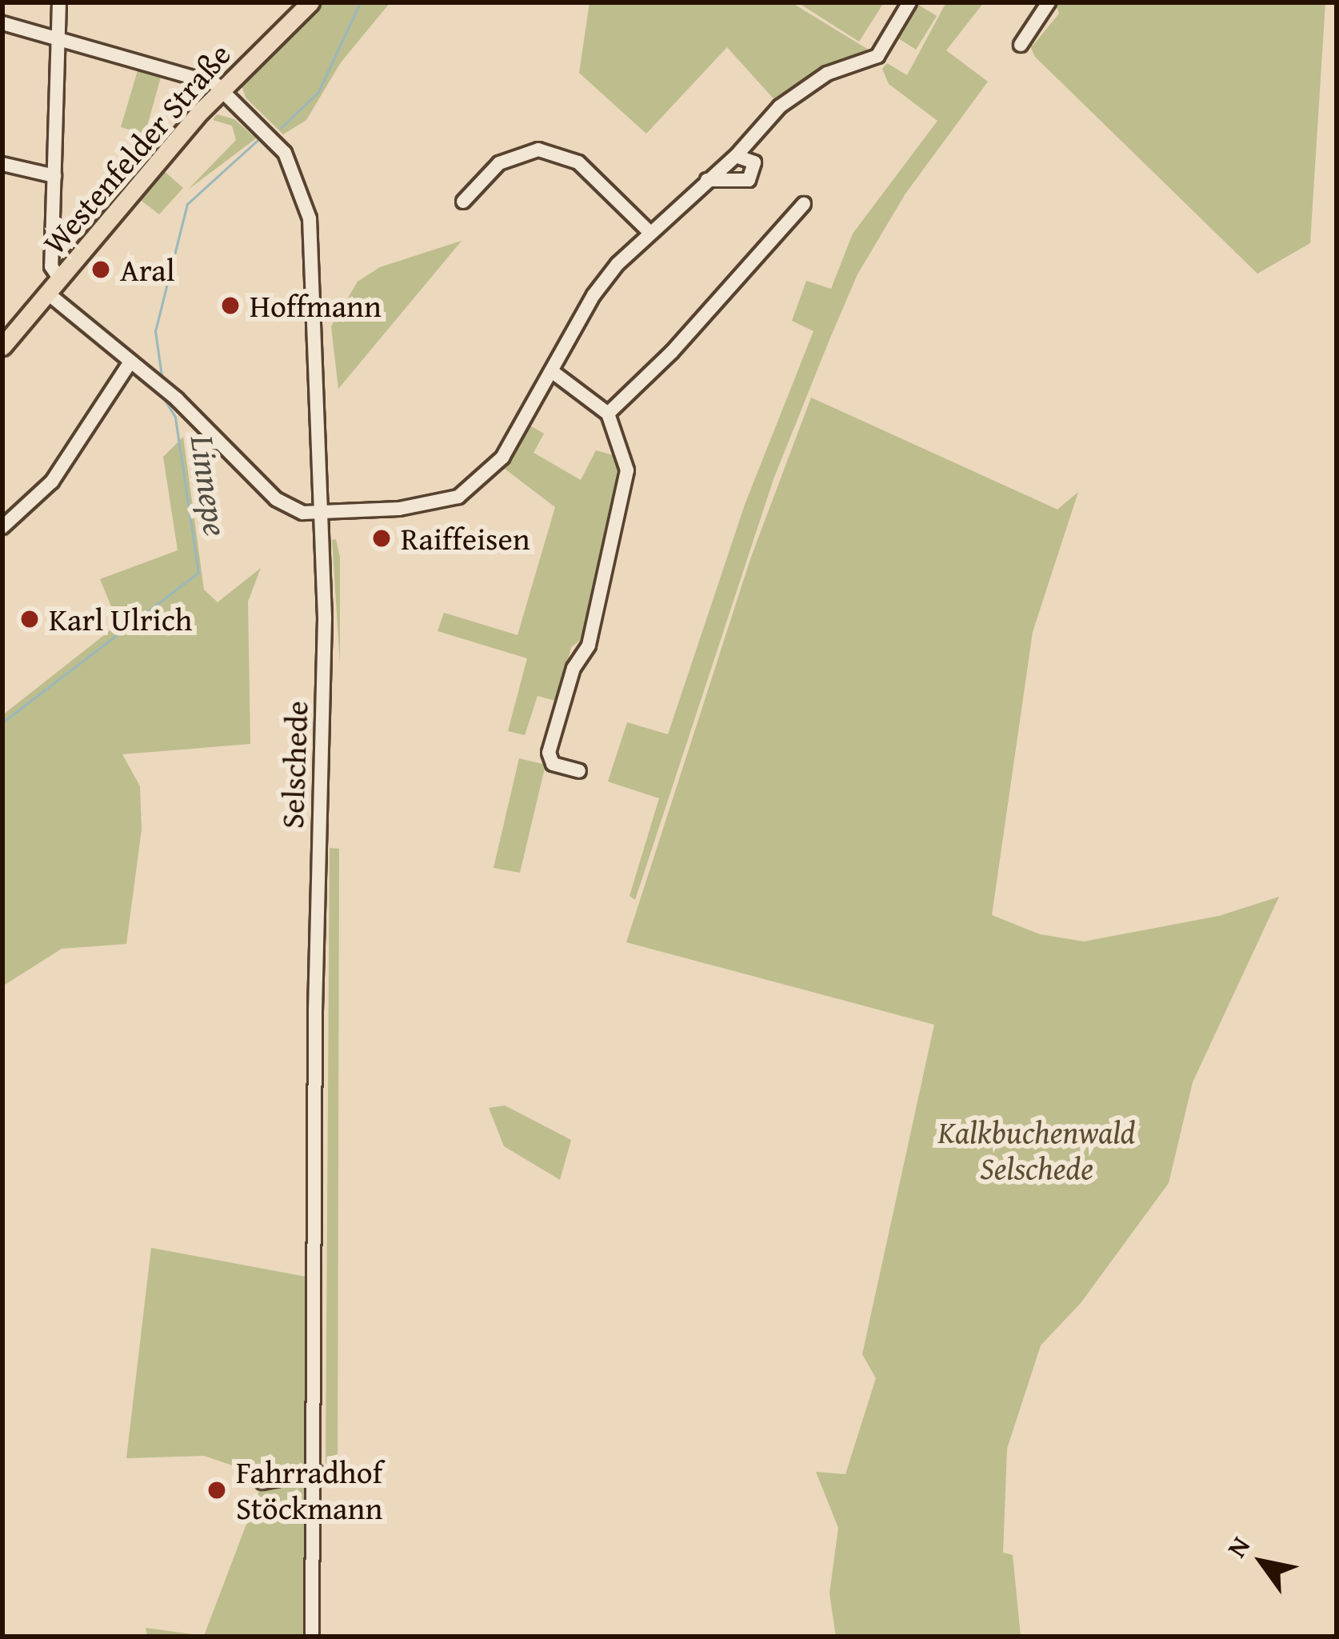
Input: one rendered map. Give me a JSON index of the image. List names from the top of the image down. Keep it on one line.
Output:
{"streets":{"main road":["Westenfelder Straße"],"street":["Selschede"]},"crossings":[["Westenfelder Straße","Selschede"]],"water":["Linnepe"],"parks":["Kalkbuchenwald Selschede"],"places":["Aral","Hoffmann","Raiffeisen","Karl Ulrich","Fahrradhof Stöckmann"],"north":"top left"}
